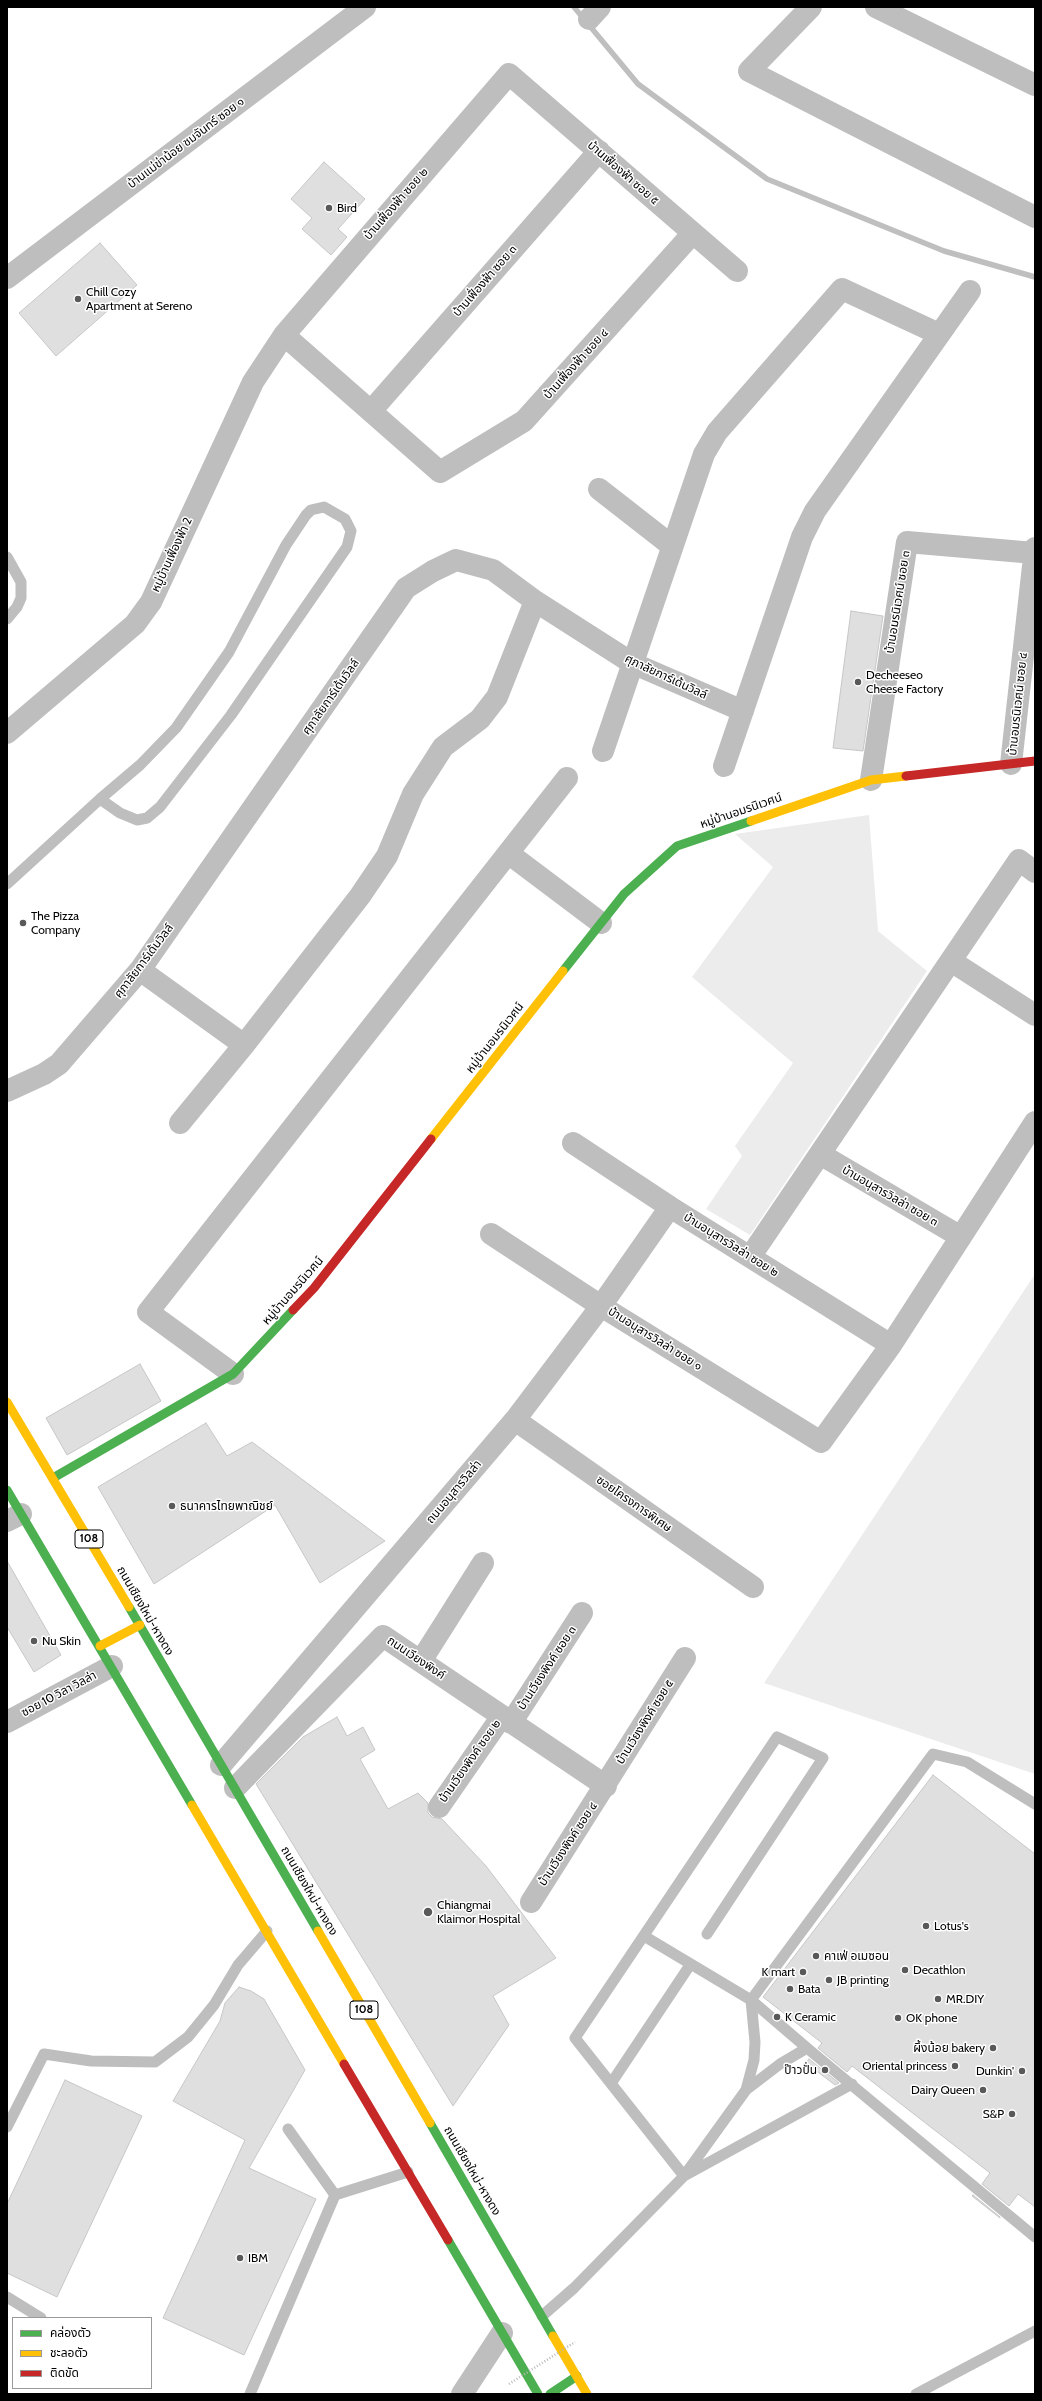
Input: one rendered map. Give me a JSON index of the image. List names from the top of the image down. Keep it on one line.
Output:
{"streets":{"main road":["หมู่บ้านอมรนิเวศน์","108","ถนนเชียงใหม่-หางดง"],"street":["บ้านแม่ข่าน้อย ชมจันทร์ ซอย ๑","บ้านเฟื่องฟ้า ซอย ๕","บ้านเฟื่องฟ้า ซอย ๒","บ้านเฟื่องฟ้า ซอย ๓","บ้านเฟื่องฟ้า ซอย ๔","หมู่บ้านเฟื่องฟ้า 2","บ้านอมรนิเวศน์ ซอย ๓","ศุภาลัยการ์เด้นวิลล์","บ้านอมรนิเวศน์ ซอย ๔","บ้านอนุสารวิลล่า ซอย ๓","บ้านอนุสารวิลล่า ซอย ๒","บ้านอนุสารวิลล่า ซอย ๑","ถนนอนุสารวิลล่า","ซอยโครงการพิเศษ","ถนนเวียงพิงค์","บ้านเวียงพิงค์ ซอย ๓","ซอย 10 วิลา วิลล่า","บ้านเวียงพิงค์ ซอย ๕","บ้านเวียงพิงค์ ซอย ๒","บ้านเวียงพิงค์ ซอย ๔"]},"crossings":[["บ้านเฟื่องฟ้า ซอย ๕","บ้านเฟื่องฟ้า ซอย ๒"],["บ้านเฟื่องฟ้า ซอย ๕","บ้านเฟื่องฟ้า ซอย ๓"],["บ้านเฟื่องฟ้า ซอย ๕","บ้านเฟื่องฟ้า ซอย ๔"],["บ้านเฟื่องฟ้า ซอย ๒","หมู่บ้านเฟื่องฟ้า 2"],["บ้านเฟื่องฟ้า ซอย ๓","บ้านเฟื่องฟ้า ซอย ๔"],["บ้านอมรนิเวศน์ ซอย ๓","บ้านอมรนิเวศน์ ซอย ๔"],["บ้านอมรนิเวศน์ ซอย ๓","หมู่บ้านอมรนิเวศน์"],["บ้านอมรนิเวศน์ ซอย ๔","หมู่บ้านอมรนิเวศน์"],["หมู่บ้านอมรนิเวศน์","ถนนเชียงใหม่-หางดง"],["บ้านอนุสารวิลล่า ซอย ๒","บ้านอนุสารวิลล่า ซอย ๑"],["บ้านอนุสารวิลล่า ซอย ๒","ถนนอนุสารวิลล่า"],["บ้านอนุสารวิลล่า ซอย ๑","ถนนอนุสารวิลล่า"],["ถนนอนุสารวิลล่า","ซอยโครงการพิเศษ"],["ถนนอนุสารวิลล่า","ถนนเชียงใหม่-หางดง"],["ถนนเชียงใหม่-หางดง","ถนนเวียงพิงค์"],["ถนนเวียงพิงค์","บ้านเวียงพิงค์ ซอย ๓"],["ถนนเวียงพิงค์","บ้านเวียงพิงค์ ซอย ๕"],["ถนนเวียงพิงค์","บ้านเวียงพิงค์ ซอย ๒"],["ถนนเวียงพิงค์","บ้านเวียงพิงค์ ซอย ๔"],["บ้านเวียงพิงค์ ซอย ๓","บ้านเวียงพิงค์ ซอย ๒"],["บ้านเวียงพิงค์ ซอย ๕","บ้านเวียงพิงค์ ซอย ๔"]],"places":["Bird","Chill Cozy Apartment at Sereno","Decheeseo Cheese Factory","The Pizza Company","ธนาคารไทยพาณิชย์","Nu Skin","Chiangmai Klaimor Hospital","Lotus's","คาเฟ่ อเมซอน","Decathlon","K mart","JB printing","Bata","MR.DIY","K Ceramic","OK phone","ผึ้งน้อย bakery","Oriental princess","ป๊าวปั่น","Dunkin'","Dairy Queen","S&P","IBM"],"legend":["คล่องตัว","ชะลอตัว","ติดขัด"]}
